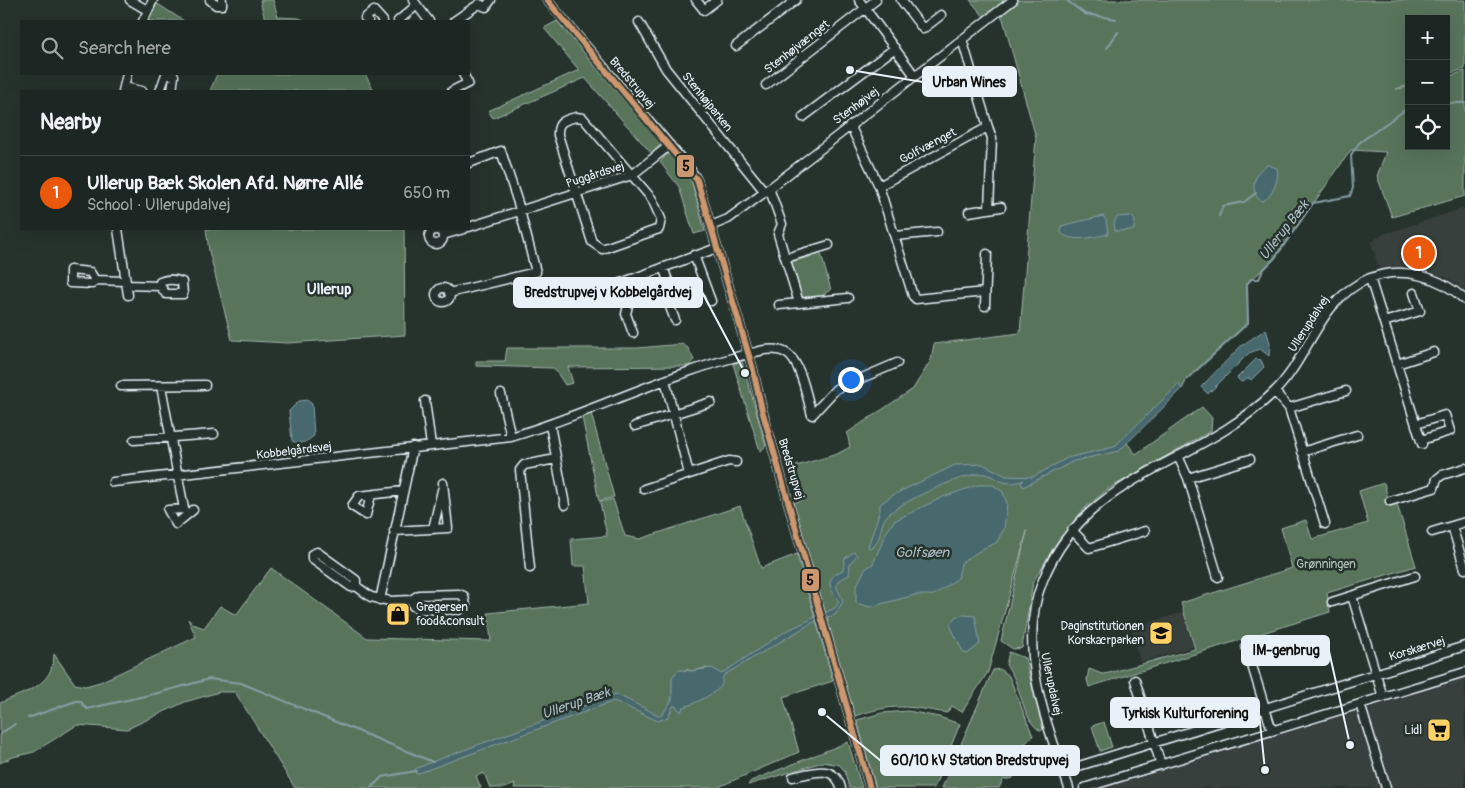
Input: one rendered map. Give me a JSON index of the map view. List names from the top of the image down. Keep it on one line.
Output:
{"streets":{"street":["Stenhøjvænget","Bredstrupvej","Stenhøjparken","Stenhøjvej","Golfvænget","Puggårdsvej","Ullerupdalvej","Kobbelgårdsvej","Korskærvej"]},"crossings":[["Bredstrupvej","Stenhøjvej"],["Bredstrupvej","Puggårdsvej"],["Bredstrupvej","Kobbelgårdsvej"],["Stenhøjparken","Stenhøjvej"]],"districts":["Ullerup"],"water":["Ullerup Bæk","Golfsøen"],"parks":["Grønningen"],"places":{"other":["Urban Wines","Bredstrupvej v Kobbelgårdvej","60/10 kV Station Bredstrupvej","IM-genbrug","Tyrkisk Kulturforening"],"shop":["Gregersen food&consult"],"school or university":["Daginstitutionen Korskærparken"],"supermarket":["Lidl"]},"lines":["transit line 5"],"page":{"map_buttons":["+","−"],"search":"Search here","heading":"Nearby","list":[{"mark":"1","name":"Ullerup Bæk Skolen Afd. Nørre Allé","note":"School · Ullerupdalvej","value":"650 m"}],"pins":"1"}}
